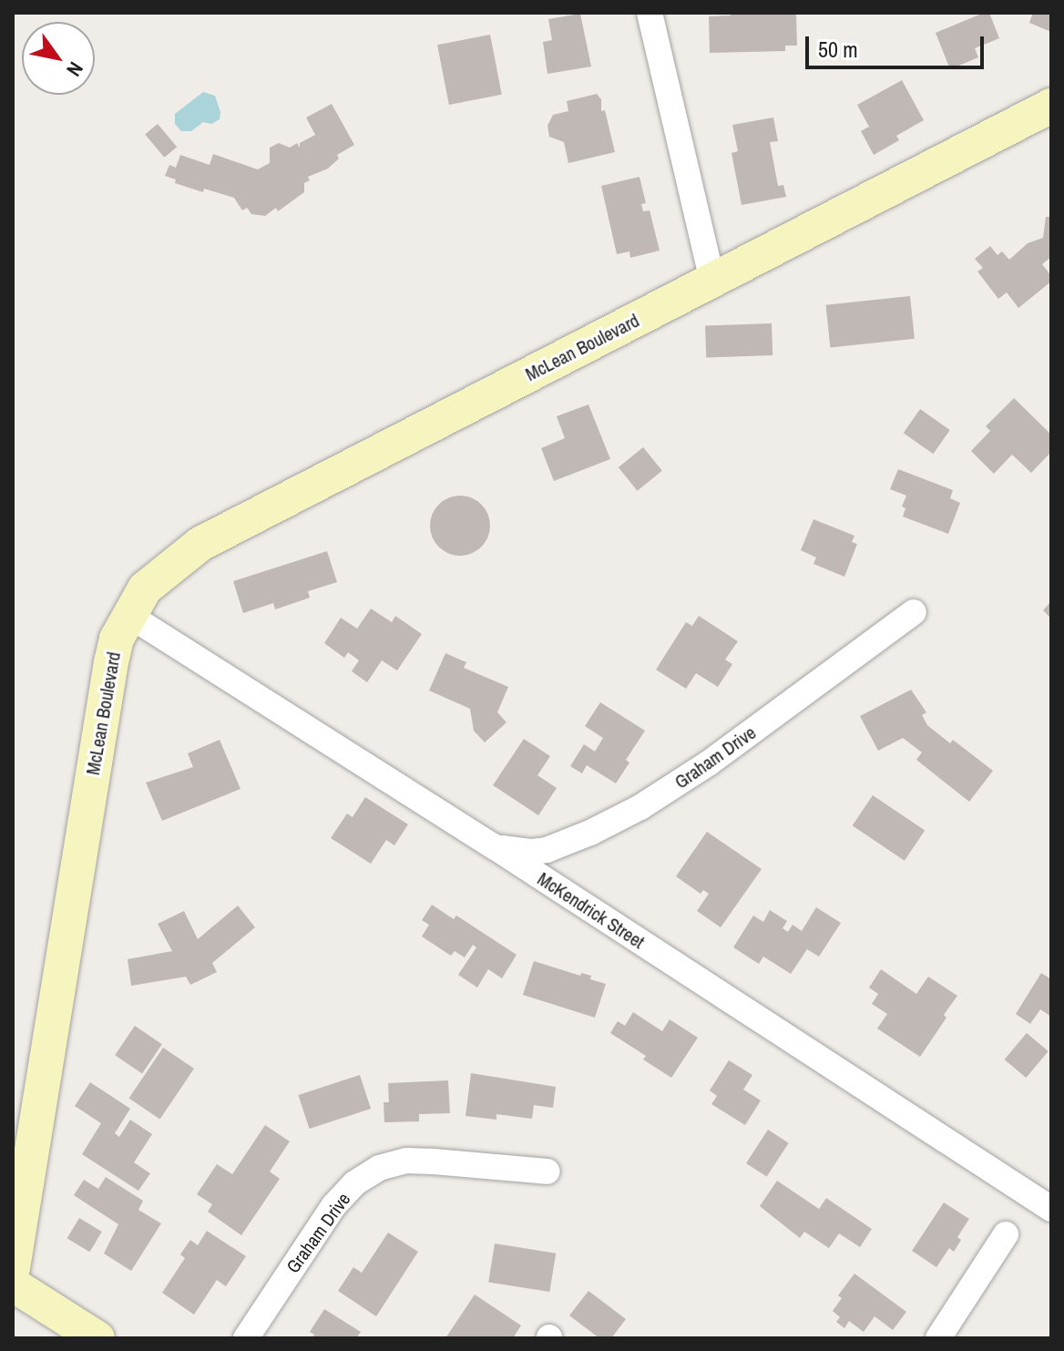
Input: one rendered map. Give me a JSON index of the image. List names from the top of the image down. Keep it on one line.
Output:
{"streets":{"street":["McLean Boulevard","Graham Drive","McKendrick Street"]},"crossings":[["McLean Boulevard","McKendrick Street"],["Graham Drive","McKendrick Street"]],"scale_bar":"50 m","north":"bottom right"}
